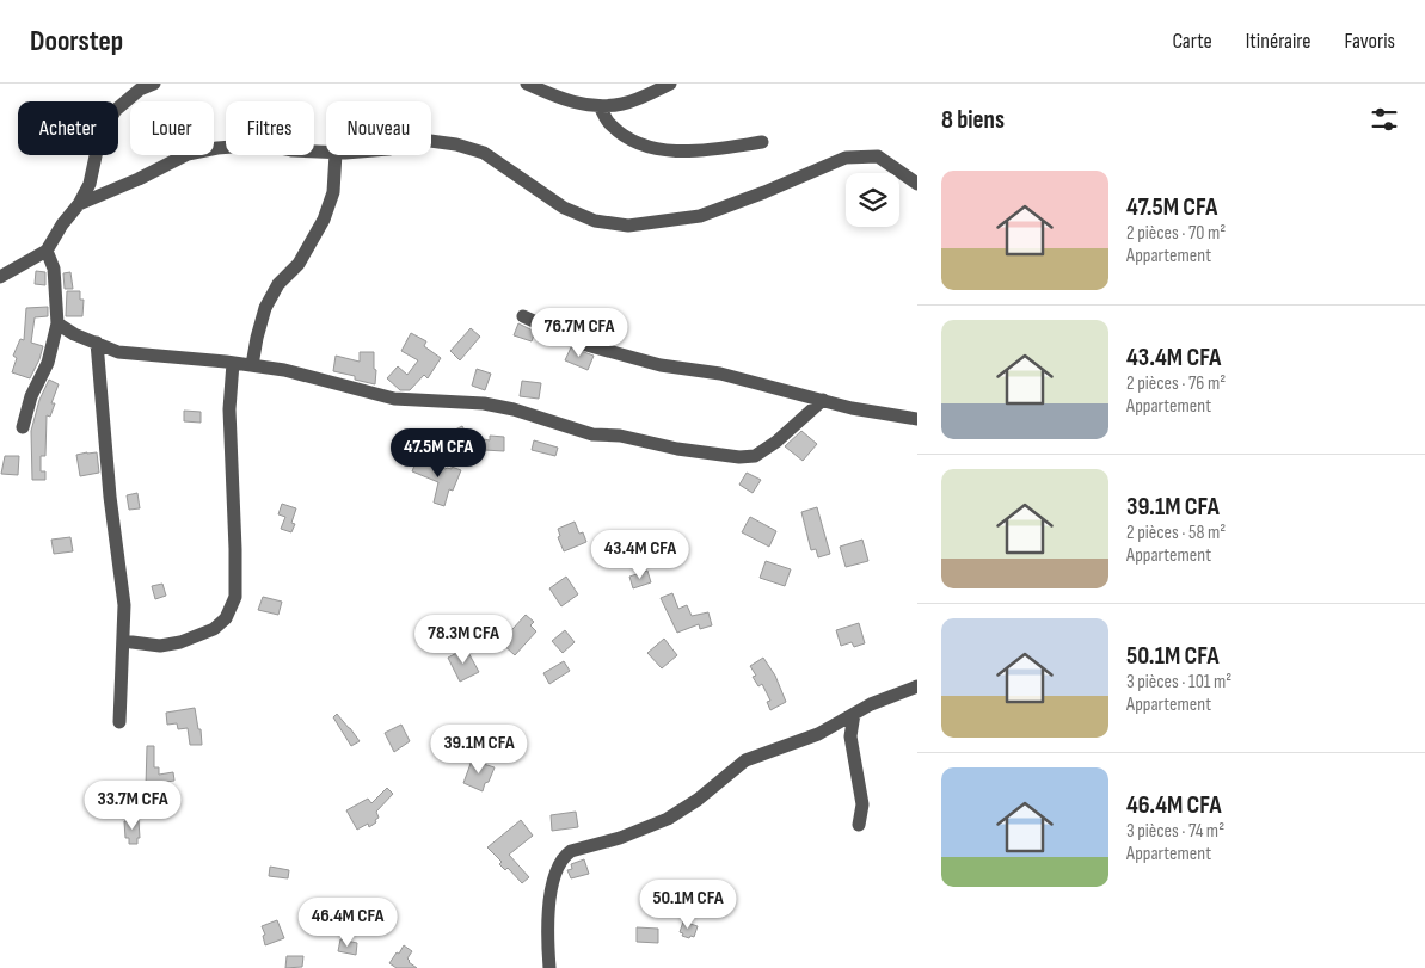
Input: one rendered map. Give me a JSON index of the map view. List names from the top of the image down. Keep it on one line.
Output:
{"page":{"header":"Doorstep","nav":["Carte","Itinéraire","Favoris"],"heading":"8 biens","chip":["Acheter","Louer","Filtres","Nouveau"],"list":[{"name":"47.5M CFA","note":"2 pièces · 70 m² · Appartement"},{"name":"43.4M CFA","note":"2 pièces · 76 m² · Appartement"},{"name":"39.1M CFA","note":"2 pièces · 58 m² · Appartement"},{"name":"50.1M CFA","note":"3 pièces · 101 m² · Appartement"},{"name":"46.4M CFA","note":"3 pièces · 74 m² · Appartement"}],"price":["76.7M CFA","47.5M CFA","43.4M CFA","78.3M CFA","39.1M CFA","33.7M CFA","50.1M CFA","46.4M CFA"]}}
